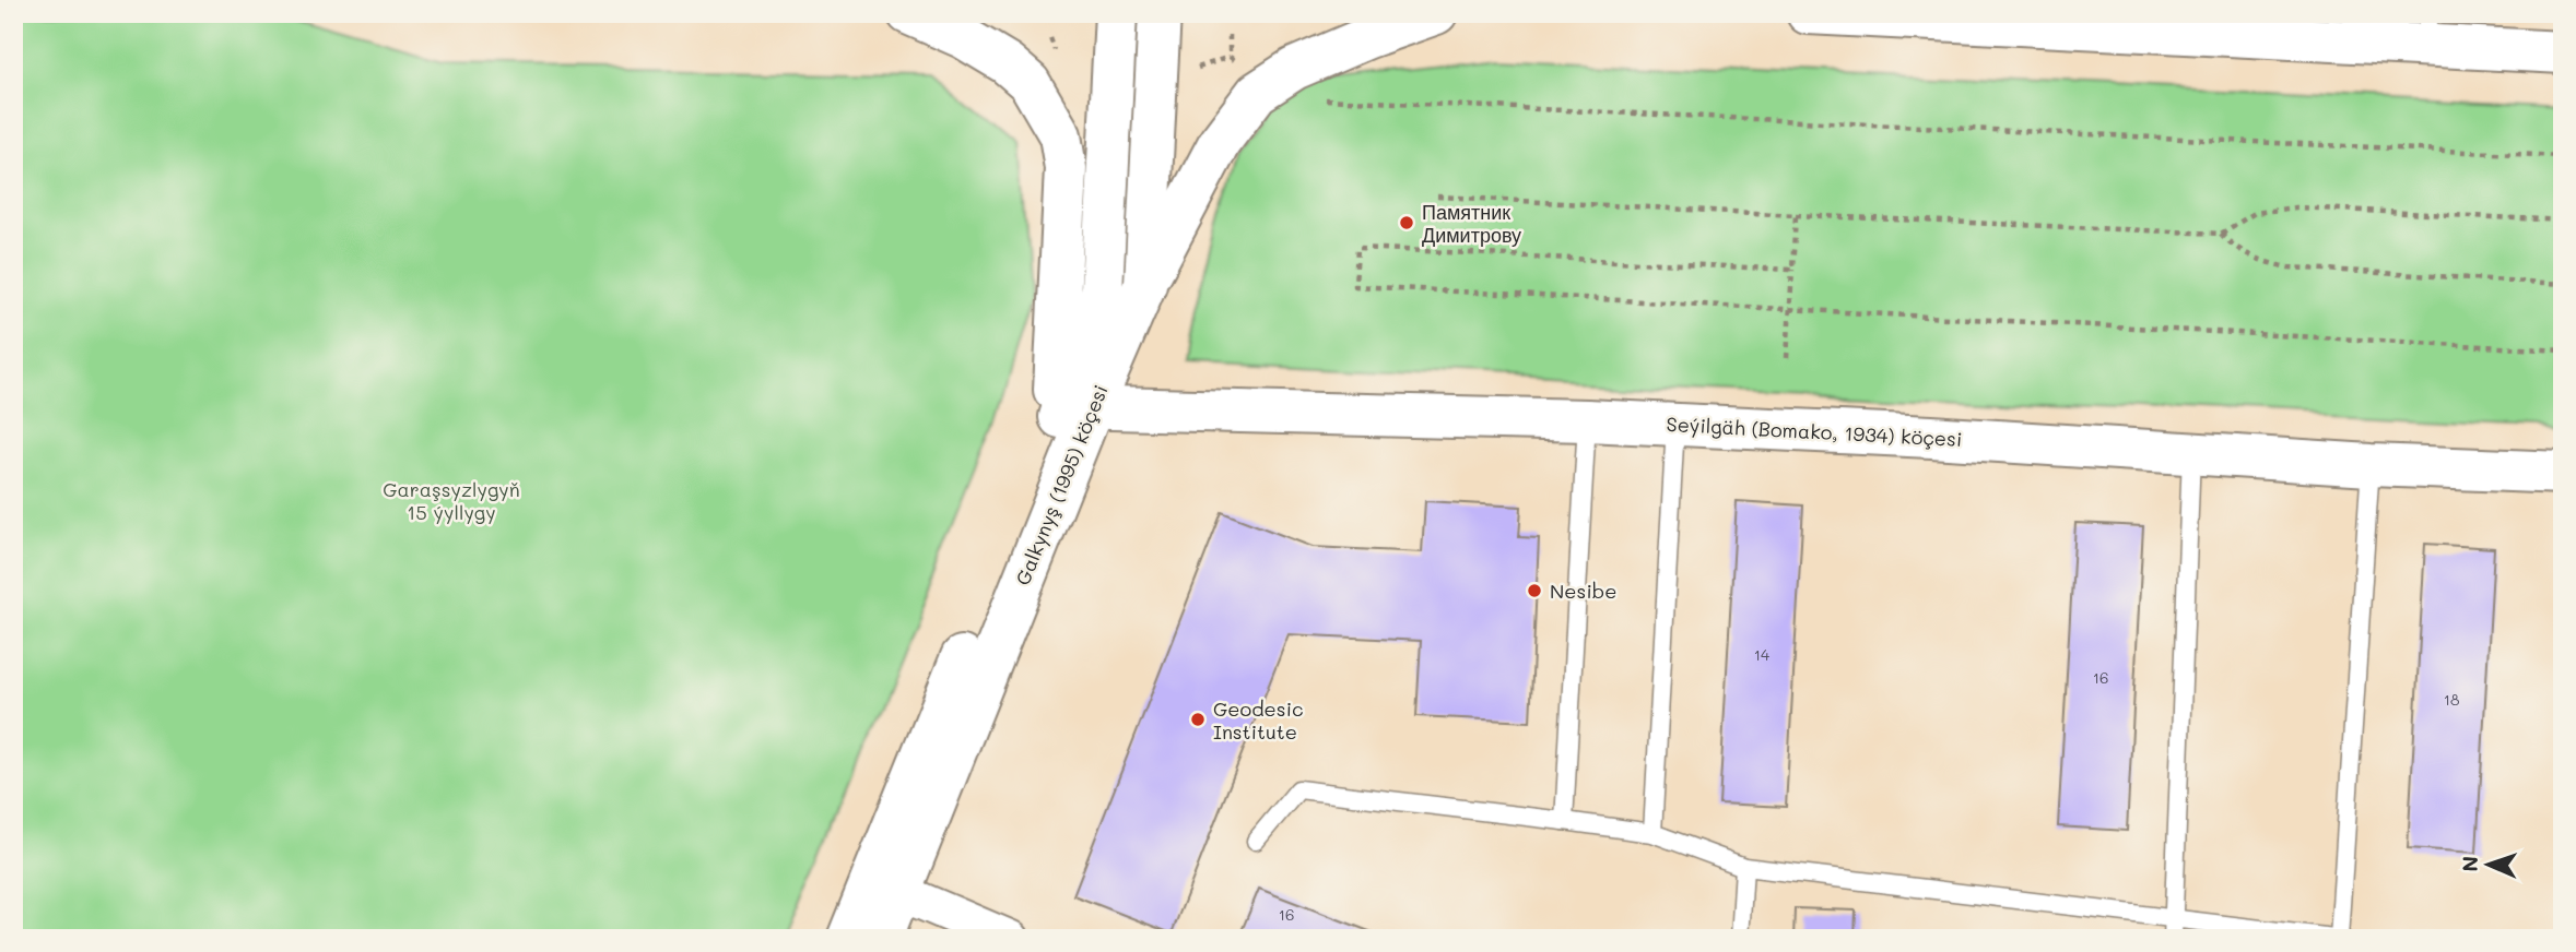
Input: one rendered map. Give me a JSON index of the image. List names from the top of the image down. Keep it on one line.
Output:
{"streets":{"street":["Seýilgäh (Bomako, 1934) köçesi","Galkynyş (1995) köçesi"]},"crossings":[["Seýilgäh (Bomako, 1934) köçesi","Galkynyş (1995) köçesi"]],"parks":["Garaşsyzlygyň 15 ýyllygy"],"places":["Памятник Димитрову","Nesibe","Geodesic Institute"],"house_numbers":["14","16","18","16"],"north":"left"}
